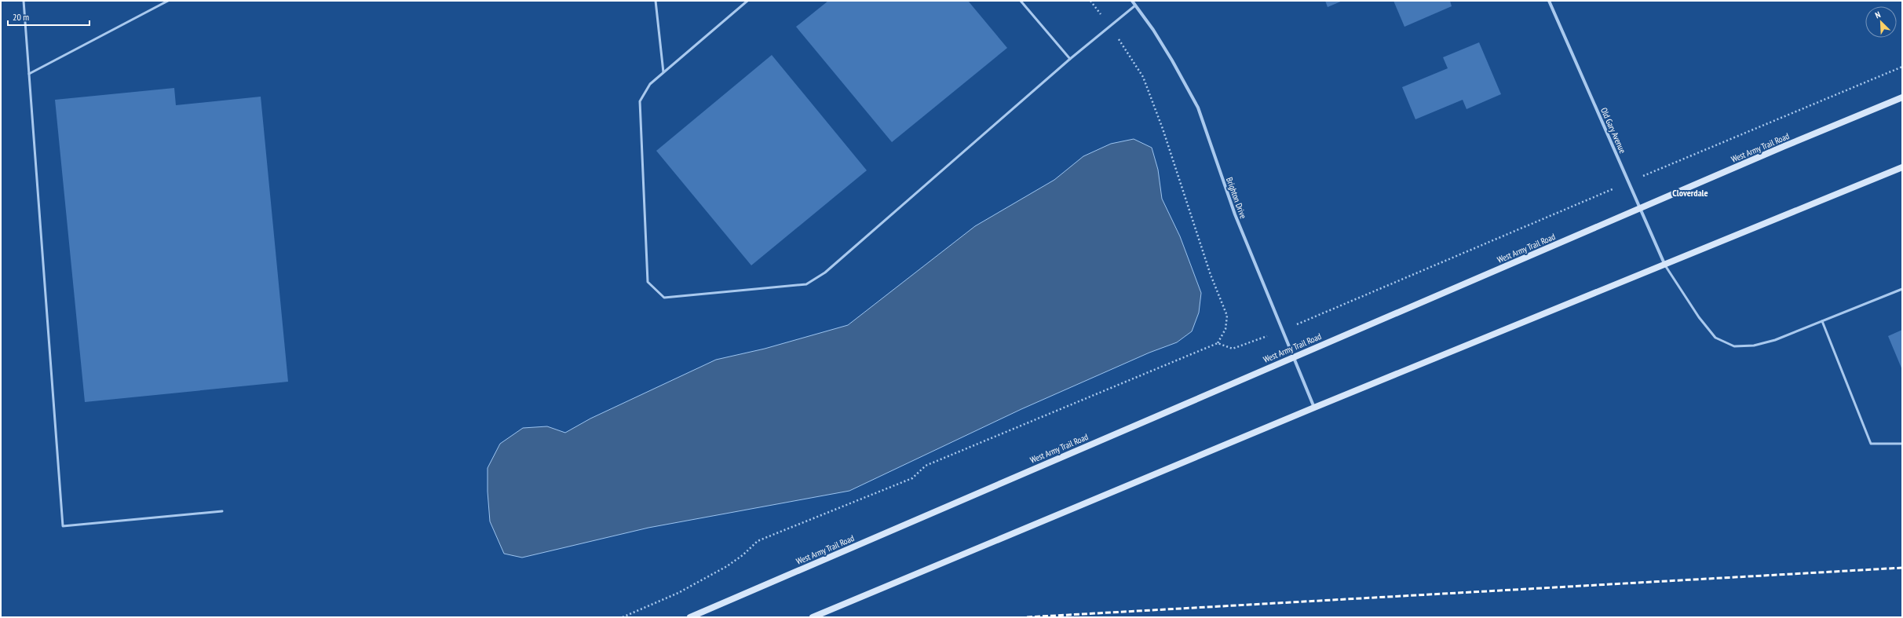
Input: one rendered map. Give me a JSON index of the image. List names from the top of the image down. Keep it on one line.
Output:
{"streets":{"main road":["West Army Trail Road"],"street":["Old Gary Avenue","Brighton Drive"]},"crossings":[["Old Gary Avenue","West Army Trail Road"],["West Army Trail Road","Brighton Drive"]],"districts":["Cloverdale"],"scale_bar":"20 m","north":"top left"}
